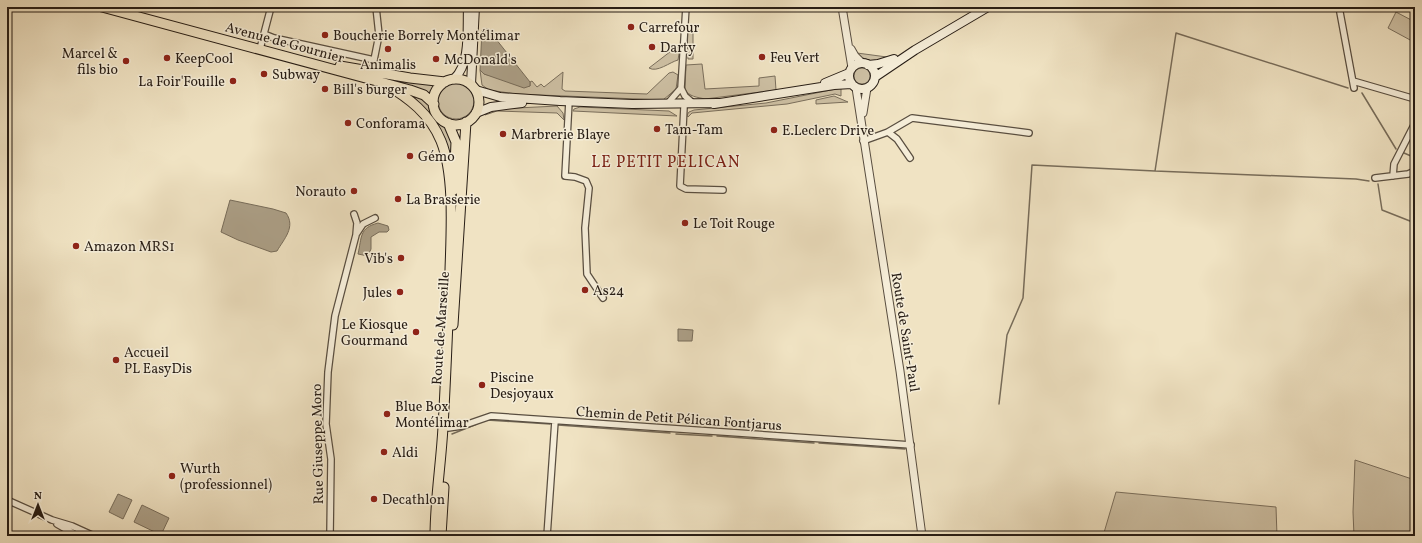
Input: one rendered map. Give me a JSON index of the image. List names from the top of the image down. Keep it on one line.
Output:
{"streets":{"main road":["Avenue de Gournier","Route de Marseille"],"street":["Route de Saint-Paul","Chemin de Petit Pélican Fontjarus","Rue Giuseppe Moro"]},"crossings":[["Avenue de Gournier","Route de Marseille"],["Route de Marseille","Chemin de Petit Pélican Fontjarus"],["Route de Saint-Paul","Chemin de Petit Pélican Fontjarus"]],"districts":["LE PETIT PELICAN"],"places":["Carrefour","Boucherie Borrely Montélimar","Darty","Animalis","Feu Vert","KeepCool","McDonald's","Marcel & fils bio","Subway","La Foir'Fouille","Bill's burger","Conforama","Tam-Tam","E.Leclerc Drive","Marbrerie Blaye","Gémo","Norauto","La Brasserie","Le Toit Rouge","Amazon MRS1","Vib's","As24","Jules","Le Kiosque Gourmand","Accueil PL EasyDis","Piscine Desjoyaux","Blue Box Montélimar","Aldi","Wurth (professionnel)","Decathlon"],"north":"top"}
